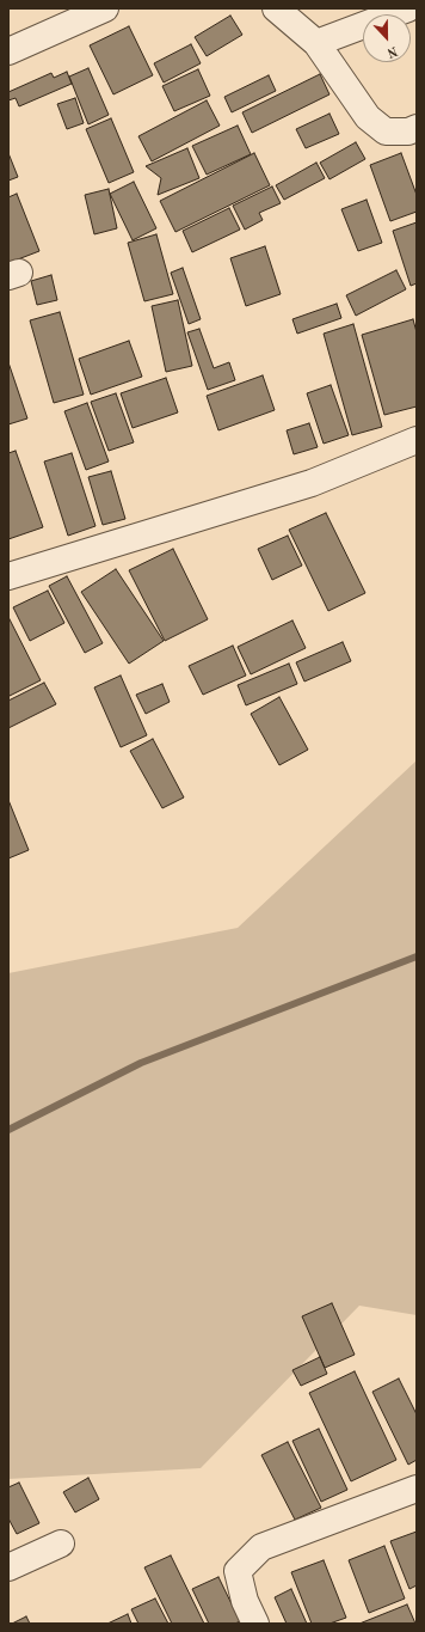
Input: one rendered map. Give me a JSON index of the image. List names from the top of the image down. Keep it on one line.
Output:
{"north":"bottom"}
